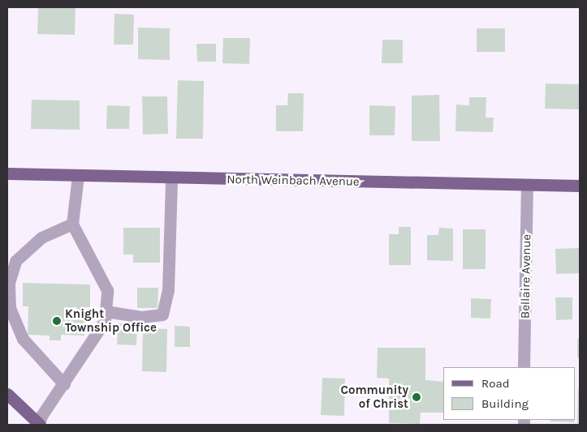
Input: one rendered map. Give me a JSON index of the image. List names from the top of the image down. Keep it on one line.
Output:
{"streets":{"main road":["North Weinbach Avenue"],"street":["Bellaire Avenue"]},"crossings":[["North Weinbach Avenue","Bellaire Avenue"]],"places":["Knight Township Office","Community of Christ"],"legend":["Road","Building"]}
